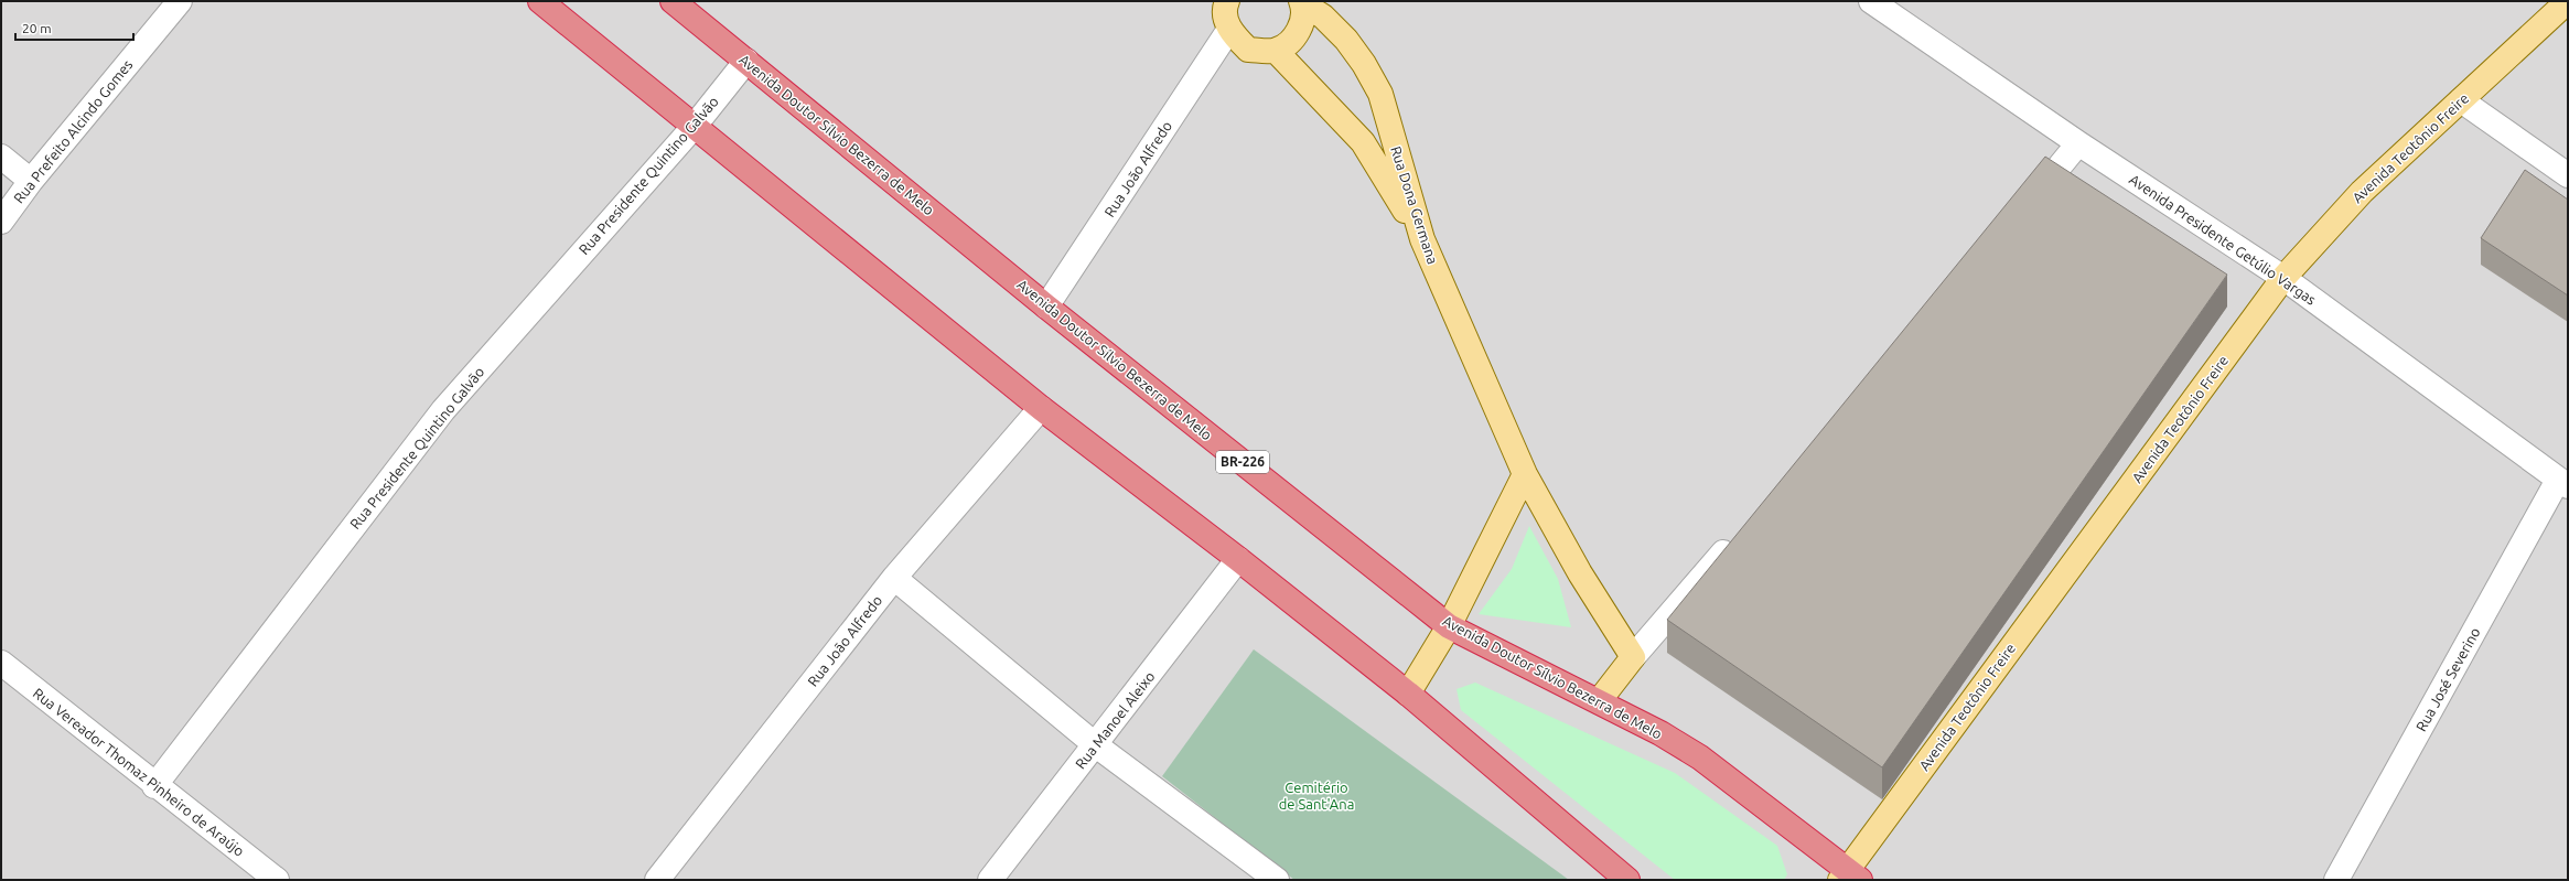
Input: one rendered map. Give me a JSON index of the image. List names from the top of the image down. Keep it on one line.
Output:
{"streets":{"highway":["Avenida Doutor Sílvio Bezerra de Melo","BR-226"],"main road":["Avenida Teotônio Freire","Rua Dona Germana"],"street":["Rua Prefeito Alcindo Gomes","Rua João Alfredo","Rua Presidente Quintino Galvão","Avenida Presidente Getúlio Vargas","Rua José Severino","Rua Manoel Aleixo","Rua Vereador Thomaz Pinheiro de Araújo"]},"crossings":[["Avenida Doutor Sílvio Bezerra de Melo","Avenida Teotônio Freire"],["Avenida Doutor Sílvio Bezerra de Melo","Rua João Alfredo"],["Avenida Doutor Sílvio Bezerra de Melo","Rua Presidente Quintino Galvão"],["Avenida Teotônio Freire","Avenida Presidente Getúlio Vargas"],["Rua Presidente Quintino Galvão","Rua Vereador Thomaz Pinheiro de Araújo"],["Avenida Presidente Getúlio Vargas","Rua José Severino"]],"parks":["Cemitério de Sant'Ana"],"scale_bar":"20 m"}
